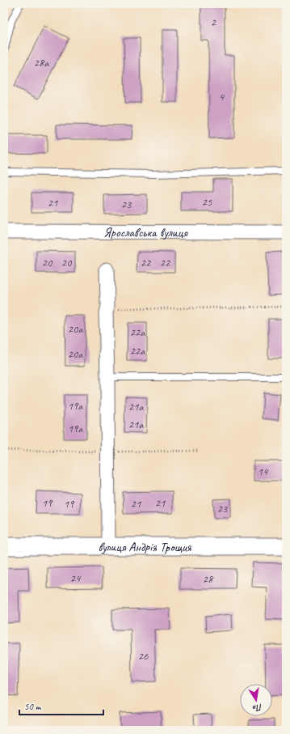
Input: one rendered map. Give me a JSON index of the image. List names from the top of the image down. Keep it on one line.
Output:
{"streets":{"street":["Ярославська вулиця","вулиця Андрія Трощия"]},"house_numbers":["2","28а","4","25","21","23","20","20","22","22","20а","22а","22а","20а","19а","21а","21а","19а","14","19","21","19","21","23","24","28","26"],"scale_bar":"50 m","north":"bottom"}
